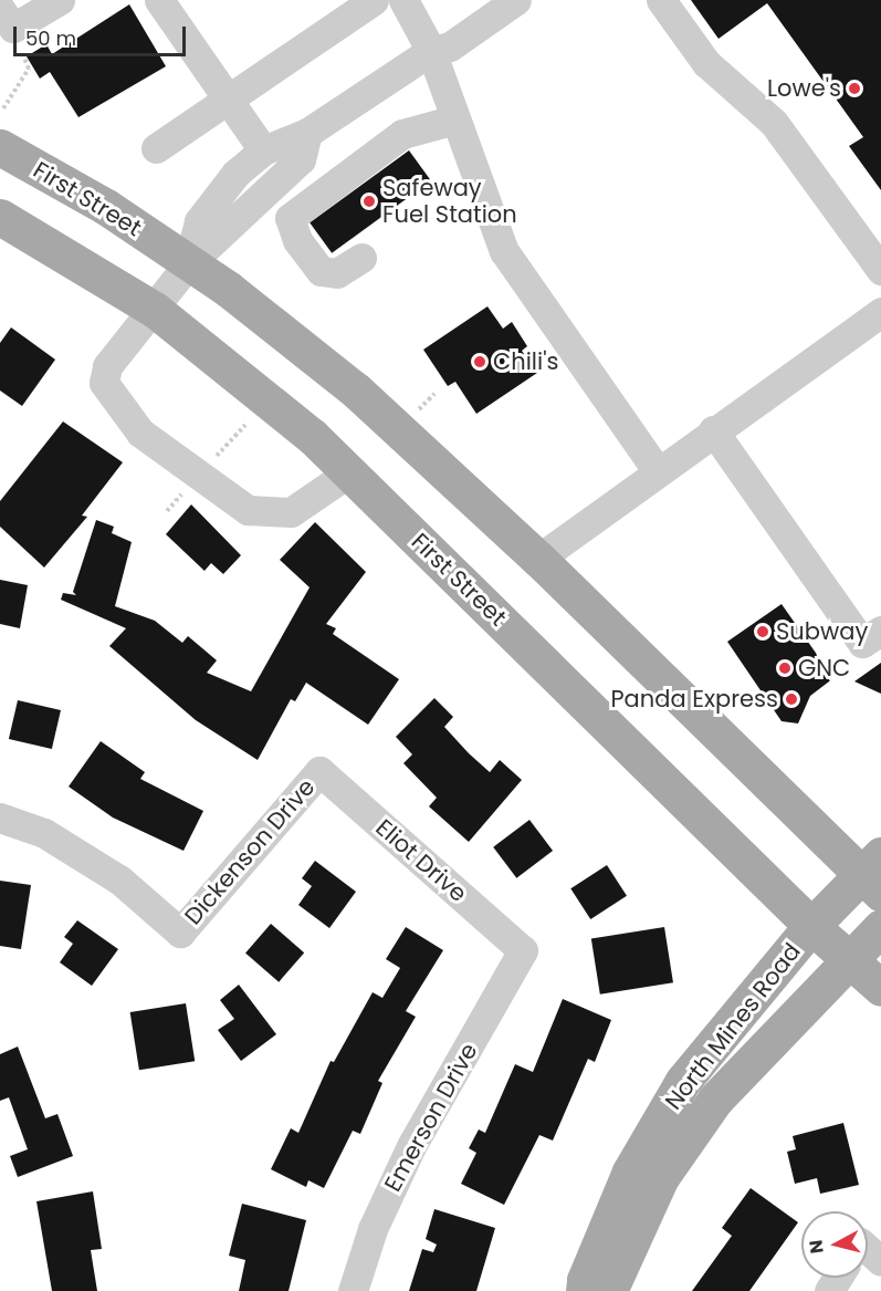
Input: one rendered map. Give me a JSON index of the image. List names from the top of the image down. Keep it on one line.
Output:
{"streets":{"main road":["First Street","North Mines Road"],"street":["Dickenson Drive","Eliot Drive","Emerson Drive"]},"crossings":[["First Street","North Mines Road"],["Dickenson Drive","Eliot Drive"],["Eliot Drive","Emerson Drive"]],"places":["Lowe's","Safeway Fuel Station","Chili's","Subway","GNC","Panda Express"],"scale_bar":"50 m","north":"left"}
